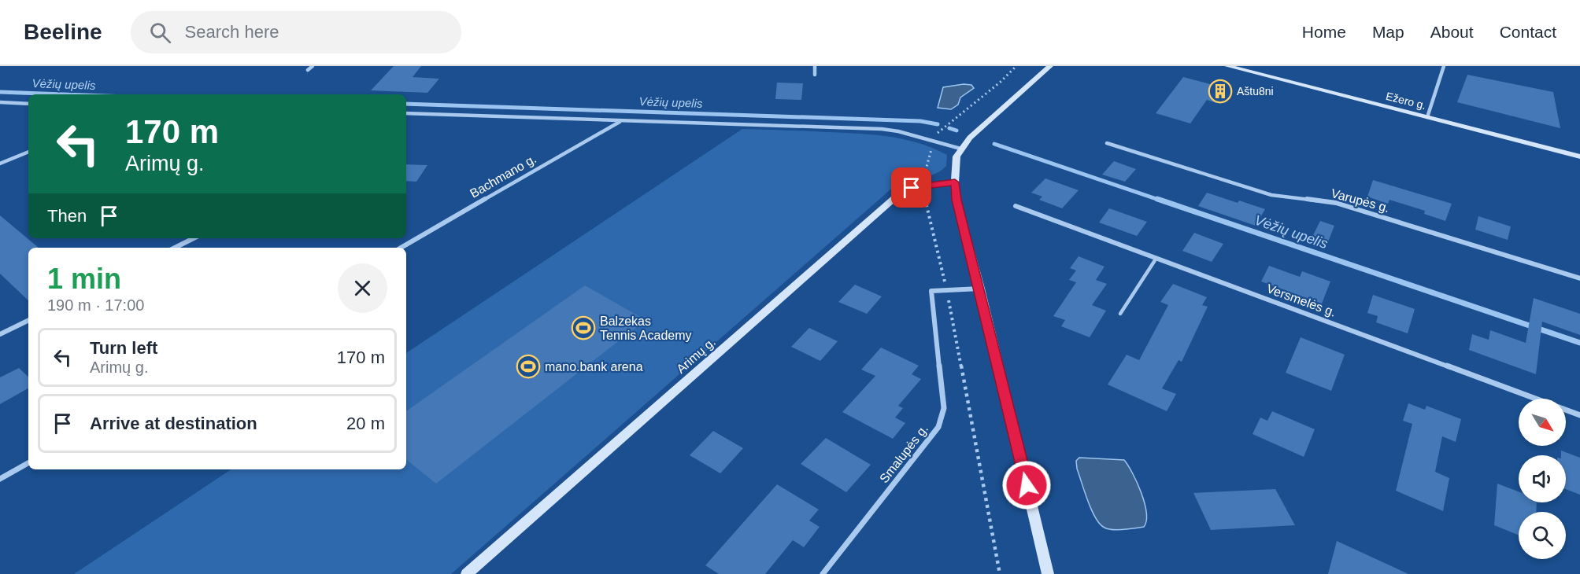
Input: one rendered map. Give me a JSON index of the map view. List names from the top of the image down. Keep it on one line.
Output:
{"streets":{"main road":["Ežero g.","Arimų g."],"street":["Bachmano g.","Varupės g.","Versmelės g.","Smalupės g."]},"water":["Vėžių upelis"],"places":{"building":["Aštu8ni"],"sports":["Balzekas Tennis Academy","mano.bank arena"]},"north":"bottom right","page":{"header":"Beeline","search":"Search here","nav":["Home","Map","About","Contact"],"turn":["170 m","Arimų g."],"then":"Then","heading":["1 min","190 m · 17:00"],"list":[{"name":"Turn left","note":"Arimų g.","value":"170 m"},{"name":"Arrive at destination","value":"20 m"}]}}
